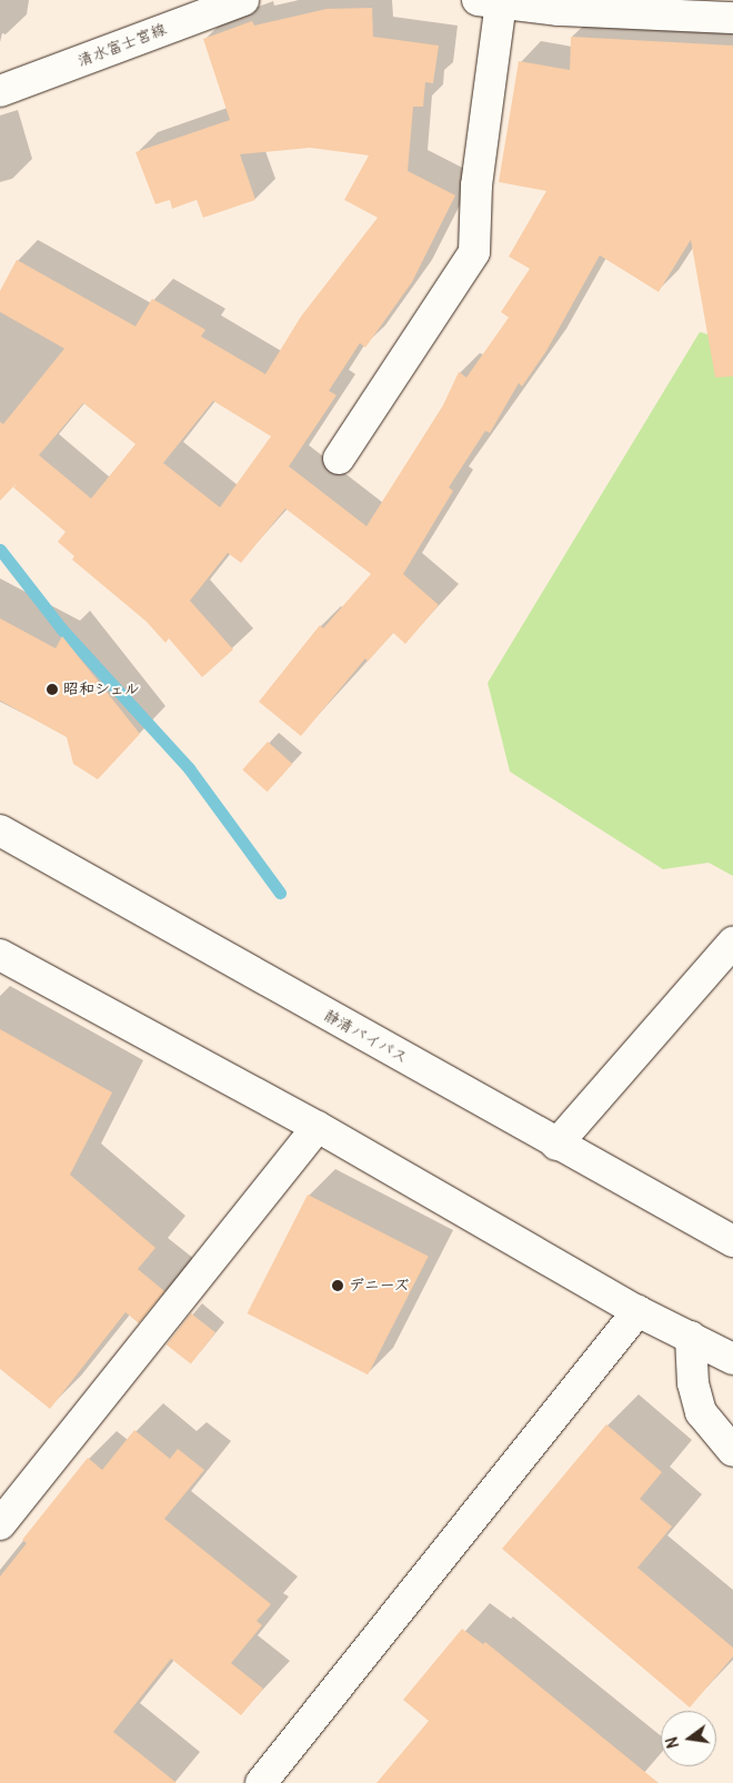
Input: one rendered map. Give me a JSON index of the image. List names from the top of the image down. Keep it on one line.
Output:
{"streets":{"main road":["清水富士宮線","静清バイパス"]},"places":["昭和シェル","デニーズ"],"north":"left"}
